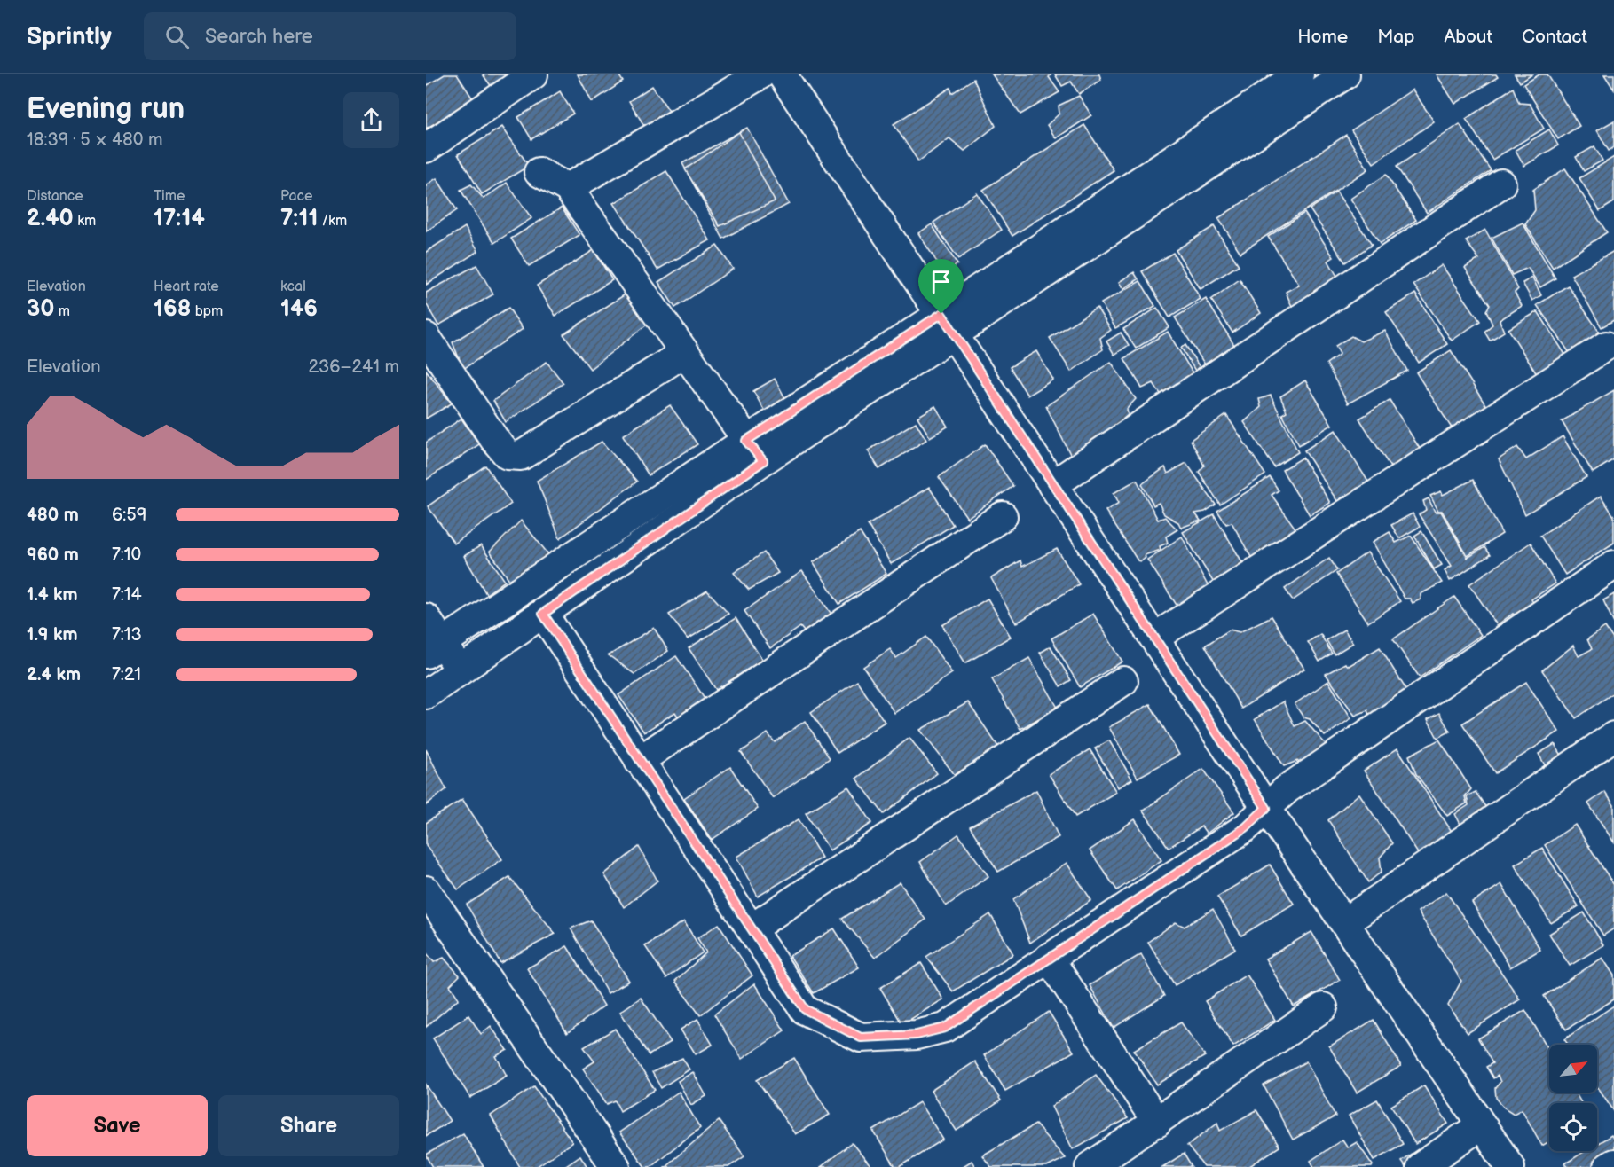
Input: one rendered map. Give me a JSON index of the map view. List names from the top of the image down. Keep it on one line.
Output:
{"north":"top right","page":{"header":"Sprintly","search":"Search here","nav":["Home","Map","About","Contact"],"heading":["Evening run","18:39 · 5 × 480 m"],"stats":[["Distance","2.40 km"],["Time","17:14"],["Pace","7:11 /km"],["Elevation","30 m"],["Heart rate","168 bpm"],["kcal","146"]],"chart":["Elevation","236–241 m"],"list":[{"name":"480 m","note":"6:59"},{"name":"960 m","note":"7:10"},{"name":"1.4 km","note":"7:14"},{"name":"1.9 km","note":"7:13"},{"name":"2.4 km","note":"7:21"}],"buttons":["Save","Share"]}}
